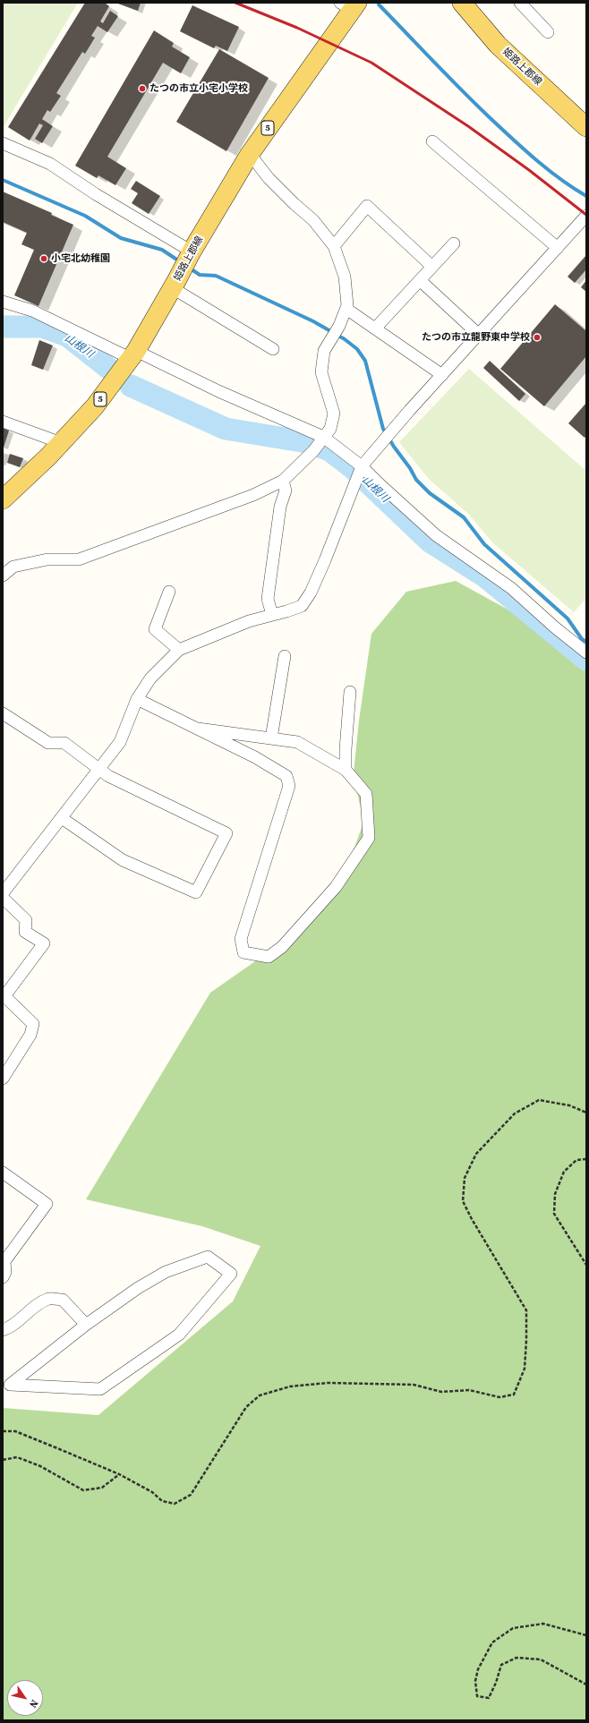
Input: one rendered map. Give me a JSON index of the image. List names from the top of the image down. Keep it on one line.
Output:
{"streets":{"main road":["姫路上郡線","5"]},"water":["山根川"],"places":["たつの市立小宅小学校","小宅北幼稚園","たつの市立龍野東中学校"],"north":"bottom right"}
